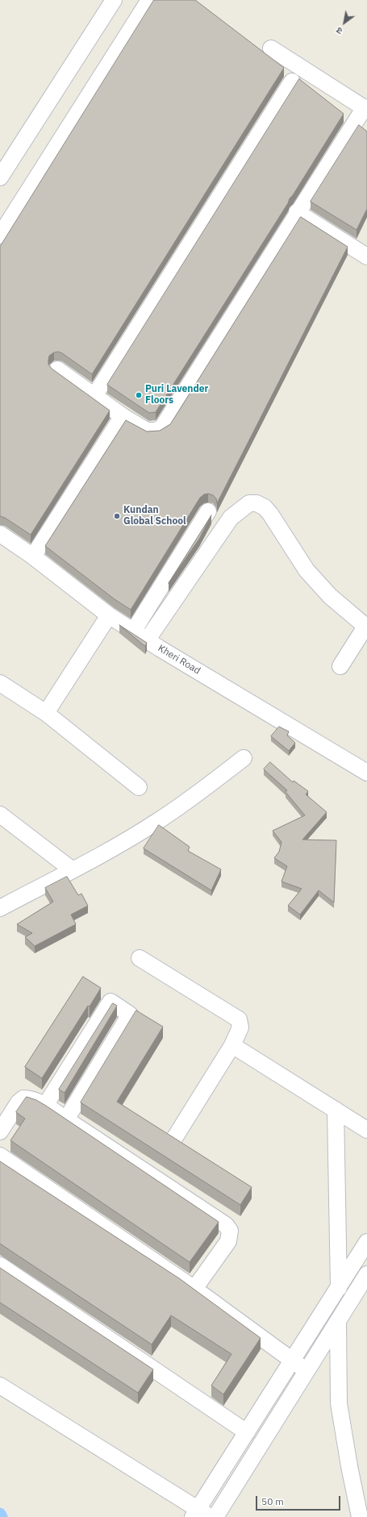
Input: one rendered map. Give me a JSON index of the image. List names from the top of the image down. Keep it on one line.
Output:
{"streets":{"street":["Kheri Road"]},"places":["Puri Lavender Floors","Kundan Global School"],"scale_bar":"50 m","north":"bottom left"}
